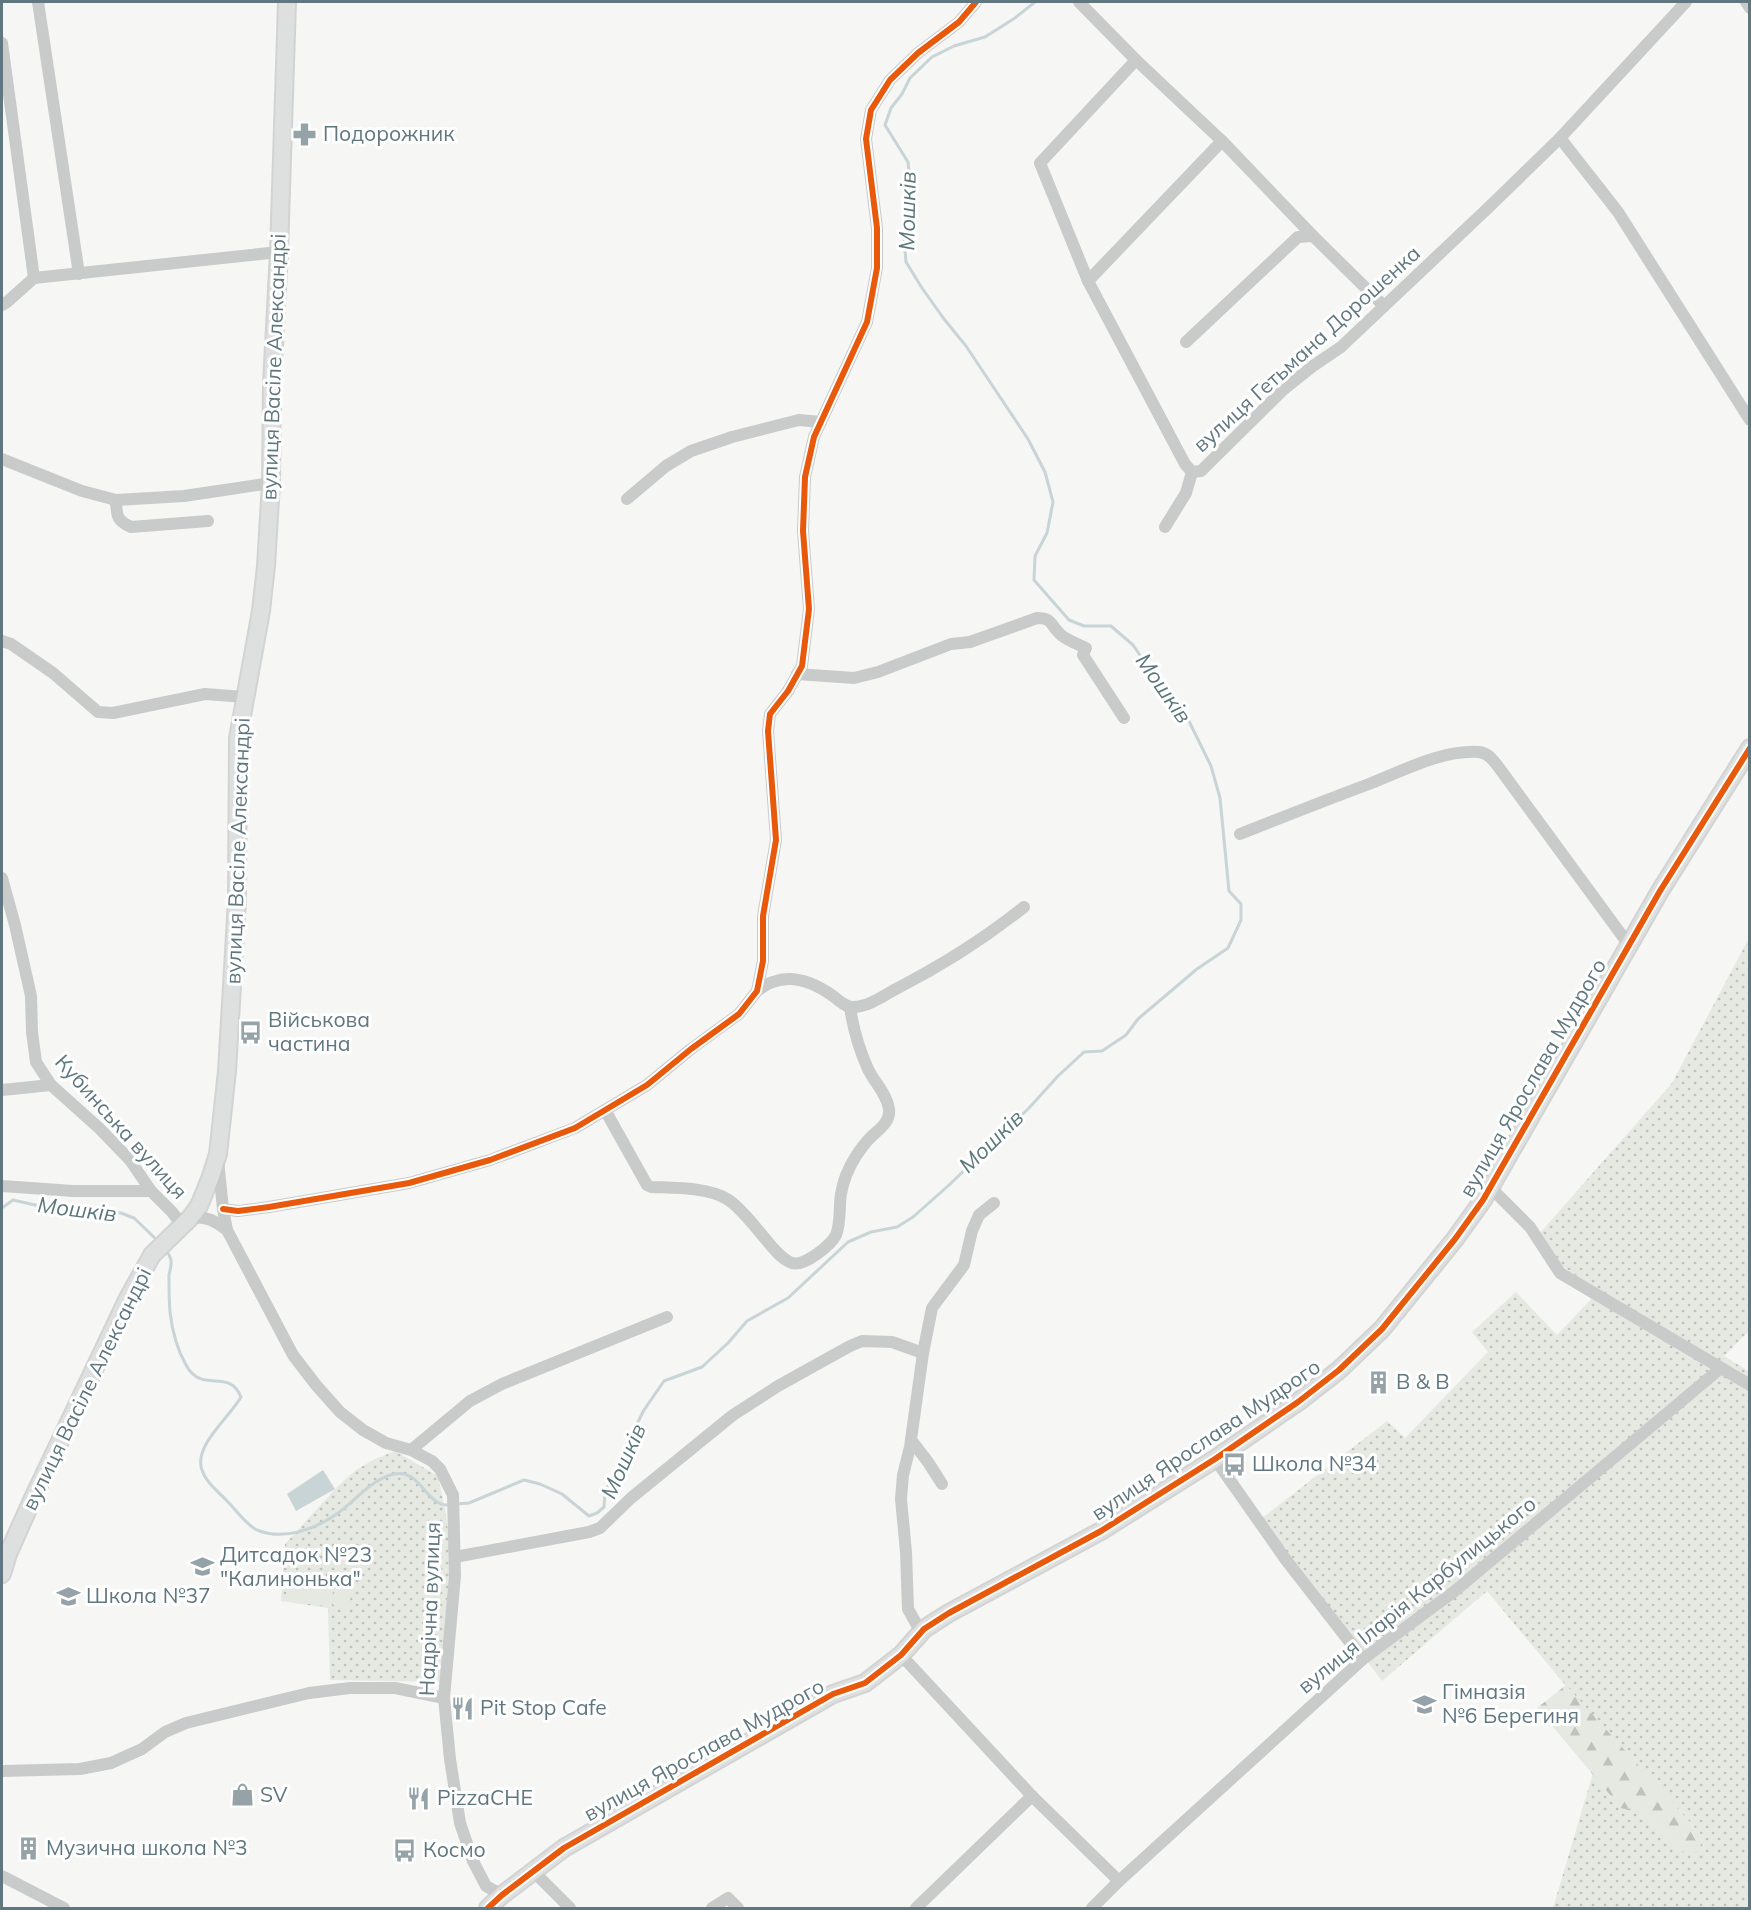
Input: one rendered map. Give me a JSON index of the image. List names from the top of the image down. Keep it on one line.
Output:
{"streets":{"main road":["вулиця Васіле Александрі","вулиця Ярослава Мудрого"],"street":["вулиця Гетьмана Дорошенка","Кубинська вулиця","вулиця Іларія Карбулицького","Надрічна вулиця"]},"crossings":[["вулиця Васіле Александрі","Кубинська вулиця"],["вулиця Васіле Александрі","Надрічна вулиця"],["вулиця Ярослава Мудрого","Надрічна вулиця"]],"water":["Мошків"],"places":{"pharmacy":["Подорожник"],"bus stop":["Військова частина","Школа №34","Космо"],"building":["B & B","Музична школа №3"],"school or university":["Дитсадок №23 \"Калинонька\"","Школа №37","Гімназія №6 Берегиня"],"restaurant":["Pit Stop Cafe","PizzaCHE"],"shop":["SV"]}}
